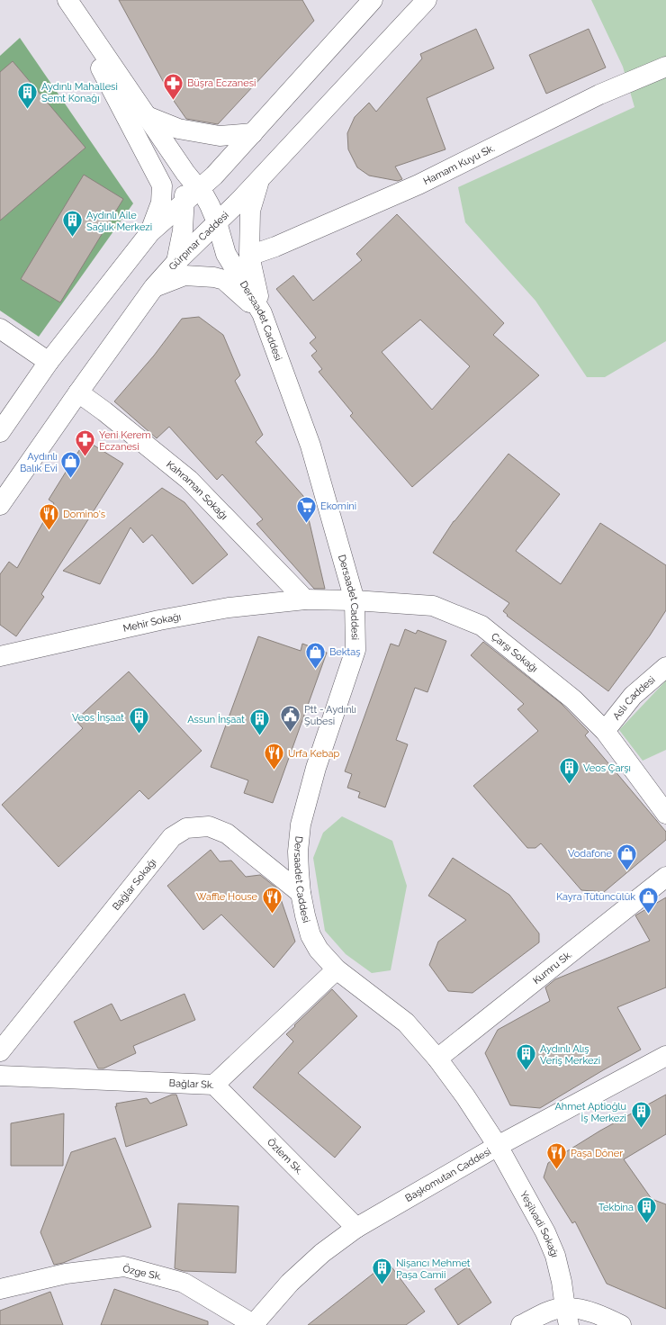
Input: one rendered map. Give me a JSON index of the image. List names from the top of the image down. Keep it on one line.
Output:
{"streets":{"street":["Hamam Kuyu Sk.","Gürpınar Caddesi","Dersaadet Caddesi","Kahraman Sokağı","Mehir Sokağı","Çarşı Sokağı","Aslı Caddesi","Bağlar Sokağı","Kumru Sk.","Bağlar Sk.","Özlem Sk.","Başkomutan Caddesi","Yeşilvadi Sokağı","Özge Sk."]},"crossings":[["Gürpınar Caddesi","Dersaadet Caddesi"],["Gürpınar Caddesi","Kahraman Sokağı"],["Dersaadet Caddesi","Çarşı Sokağı"],["Dersaadet Caddesi","Bağlar Sokağı"],["Dersaadet Caddesi","Kumru Sk."],["Dersaadet Caddesi","Bağlar Sk."],["Dersaadet Caddesi","Başkomutan Caddesi"],["Dersaadet Caddesi","Yeşilvadi Sokağı"],["Kahraman Sokağı","Mehir Sokağı"],["Kahraman Sokağı","Çarşı Sokağı"],["Mehir Sokağı","Çarşı Sokağı"],["Çarşı Sokağı","Aslı Caddesi"],["Bağlar Sk.","Özlem Sk."],["Özlem Sk.","Başkomutan Caddesi"],["Başkomutan Caddesi","Yeşilvadi Sokağı"],["Başkomutan Caddesi","Özge Sk."]],"places":{"pharmacy":["Büşra Eczanesi","Yeni Kerem Eczanesi"],"building":["Aydınlı Mahallesi Semt Konağı","Aydınlı Aile Sağlık Merkezi","Veos İnşaat","Assun İnşaat","Veos Çarşı","Aydınlı Alış Veriş Merkezi","Ahmet Aptioğlu İş Merkezi","Tekbina","Nişancı Mehmet Paşa Camii"],"shop":["Aydınlı Balık Evi","Bektaş","Vodafone","Kayra Tütüncülük"],"supermarket":["Ekomini"],"restaurant":["Domino's","Urfa Kebap","Waffle House","Paşa Döner"],"public building":["Ptt - Aydınlı Şubesi"]}}
